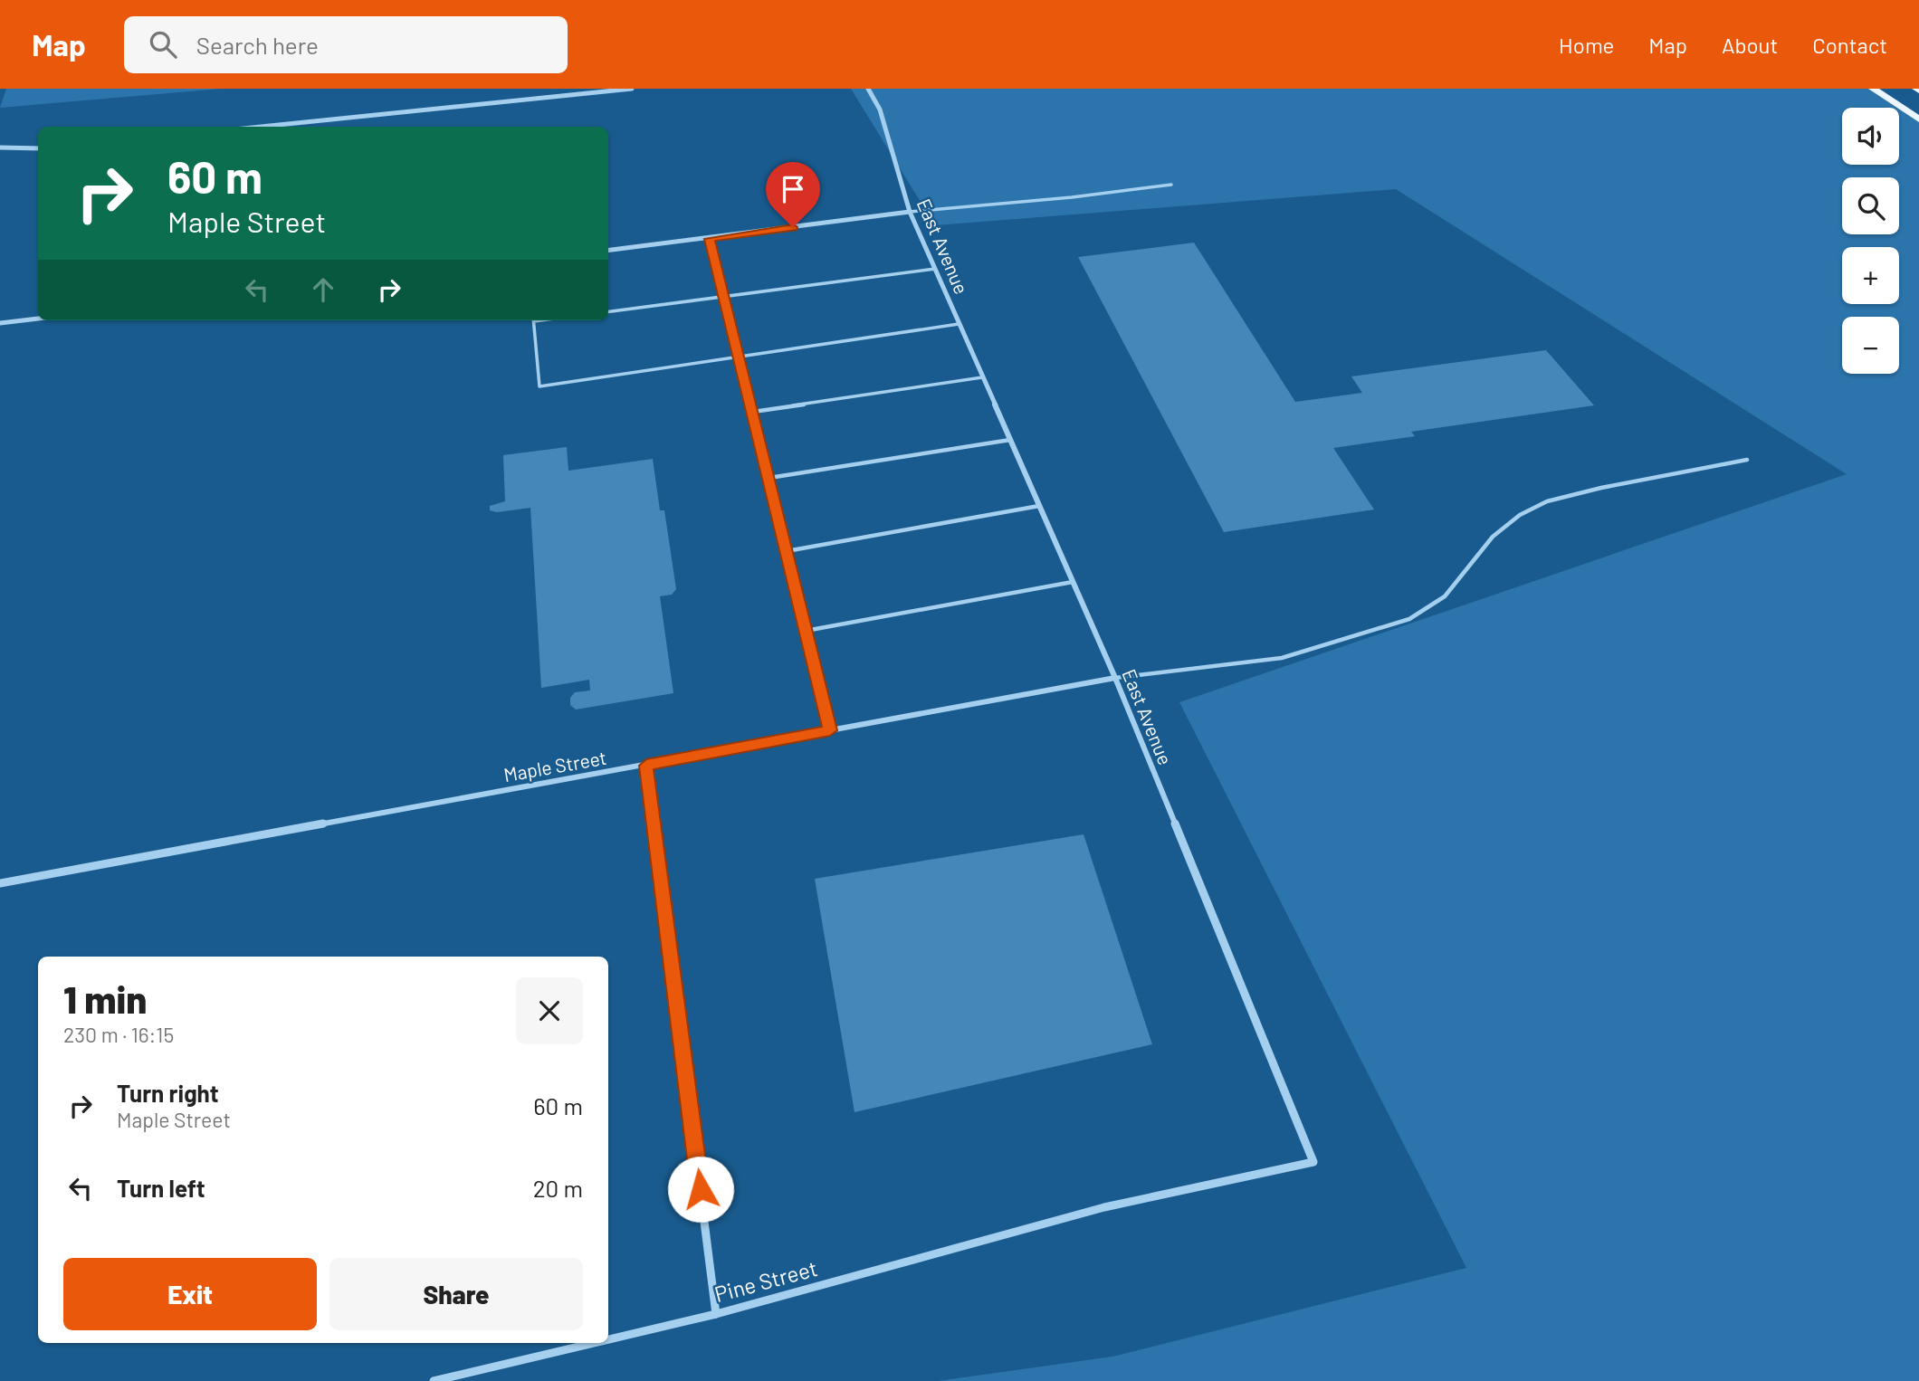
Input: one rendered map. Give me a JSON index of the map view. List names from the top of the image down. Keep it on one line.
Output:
{"streets":{"street":["East Avenue","Maple Street","Pine Street"]},"crossings":[["East Avenue","Maple Street"],["East Avenue","Pine Street"]],"page":{"header":"Map","search":"Search here","nav":["Home","Map","About","Contact"],"map_buttons":["+","−"],"turn":["60 m","Maple Street"],"heading":["1 min","230 m · 16:15"],"list":[{"name":"Turn right","note":"Maple Street","value":"60 m"},{"name":"Turn left","value":"20 m"}],"buttons":["Exit","Share"]}}
